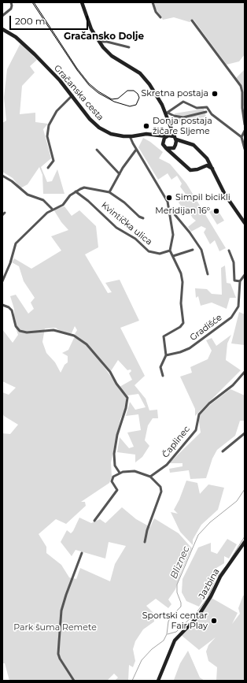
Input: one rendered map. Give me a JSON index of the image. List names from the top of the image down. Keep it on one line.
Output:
{"streets":{"main road":["Gračanska cesta","Jazbina"],"street":["Kvintička ulica","Gradišće","Čaplinec"]},"districts":["Gračansko Dolje"],"water":["Bliznec"],"parks":["Park šuma Remete"],"places":["Skretna postaja","Donja postaja žičare Sljeme","Simpil bicikli","Meridijan 16°","Sportski centar Fair Play"],"scale_bar":"200 m"}
